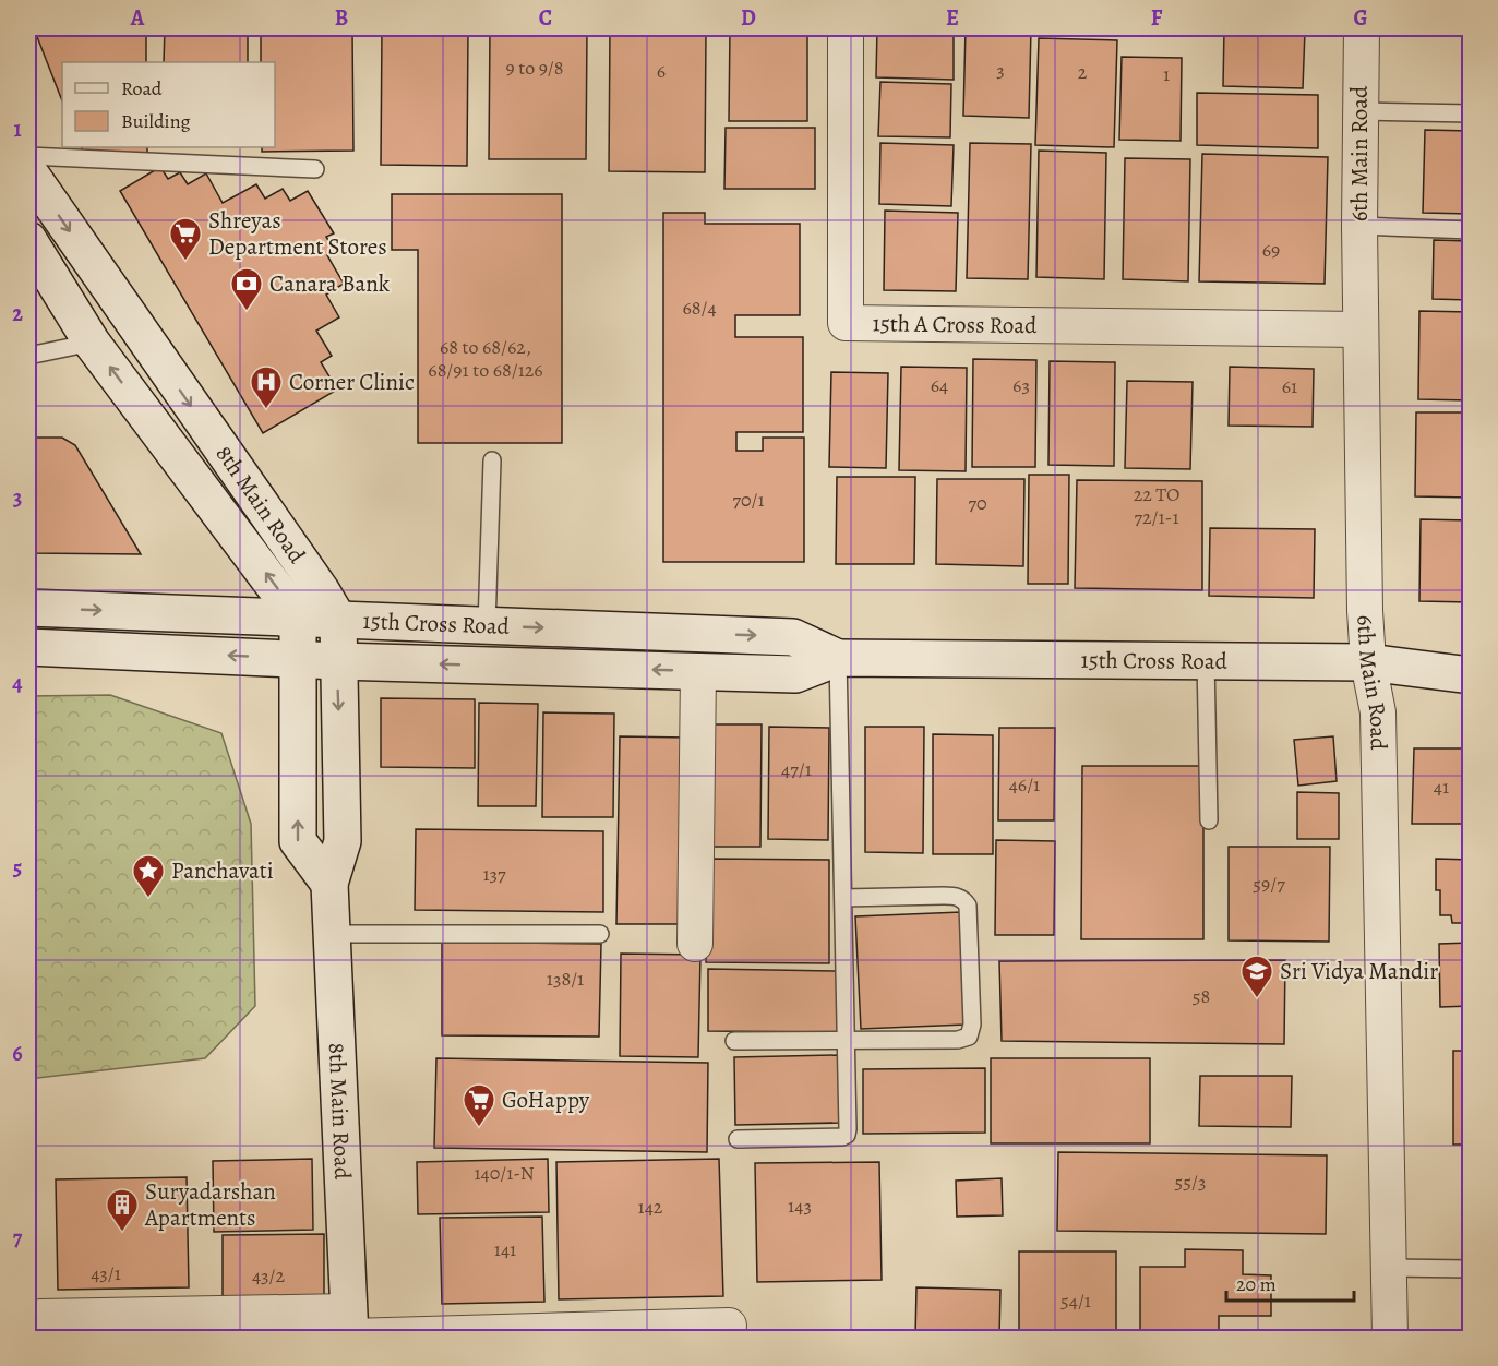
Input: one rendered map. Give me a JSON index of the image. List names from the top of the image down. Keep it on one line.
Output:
{"streets":{"street":["6th Main Road","15th A Cross Road","8th Main Road","15th Cross Road"]},"crossings":[["6th Main Road","15th A Cross Road"],["6th Main Road","15th Cross Road"],["8th Main Road","15th Cross Road"]],"places":{"supermarket":["Shreyas Department Stores","GoHappy"],"bank":["Canara Bank"],"hospital":["Corner Clinic"],"place":["Panchavati"],"school or university":["Sri Vidya Mandir"],"building":["Suryadarshan Apartments"]},"house_numbers":["9 to 9/8","3","6","2","1","69","68/4","68 to 68/62, 68/91 to 68/126","64","63","61","22 TO 72/1-1","70/1","70","47/1","46/1","41","137","59/7","138/1","58","140/1-N","55/3","143","142","141","43/1","43/2","54/1"],"legend":["Road","Building"],"scale_bar":"20 m","grid":{"columns":["A","B","C","D","E","F","G"],"rows":["1","2","3","4","5","6","7"]}}
